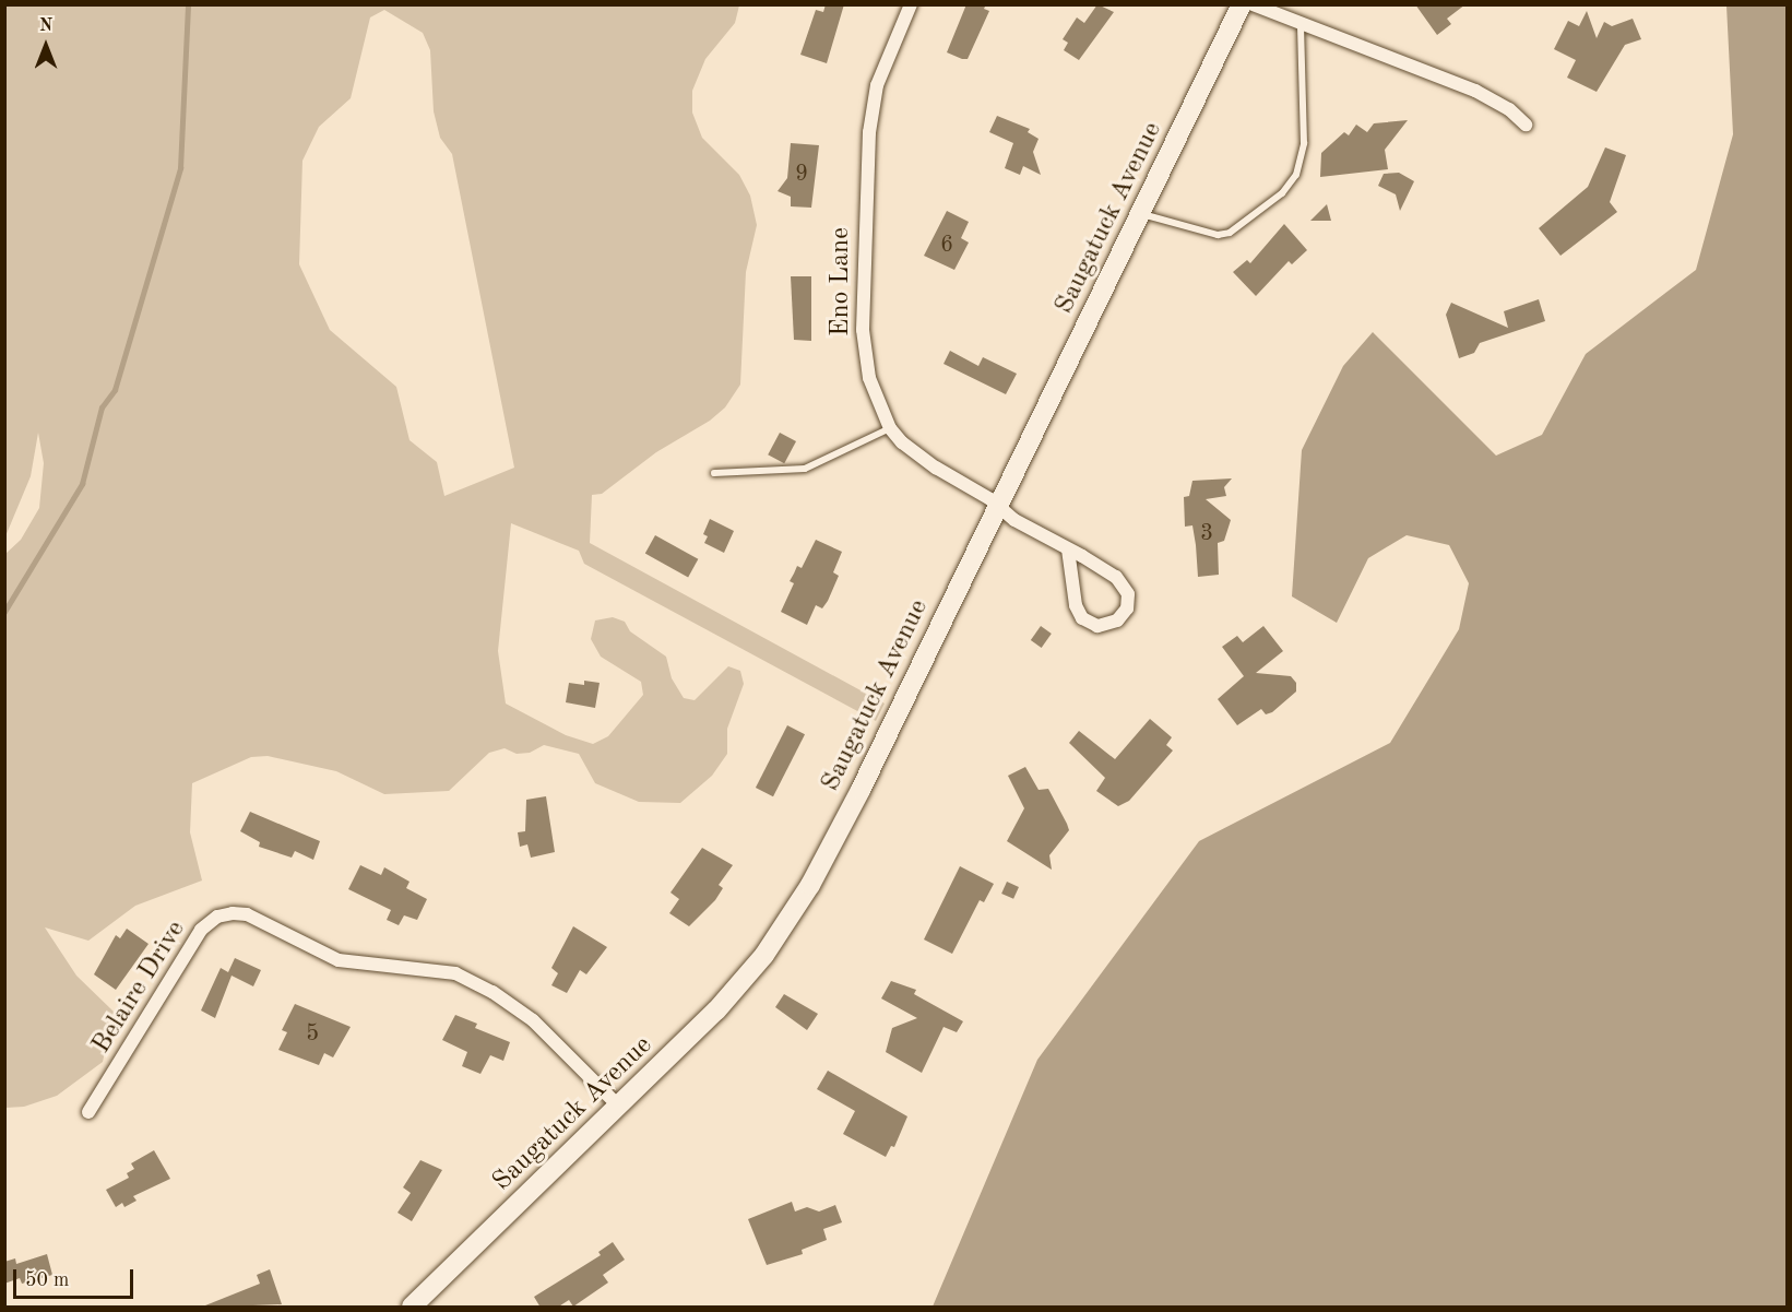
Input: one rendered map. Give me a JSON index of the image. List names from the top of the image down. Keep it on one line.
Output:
{"streets":{"main road":["Saugatuck Avenue"],"street":["Eno Lane","Belaire Drive"]},"crossings":[["Saugatuck Avenue","Eno Lane"],["Saugatuck Avenue","Belaire Drive"]],"house_numbers":["9","6","3","5"],"scale_bar":"50 m","north":"top"}
